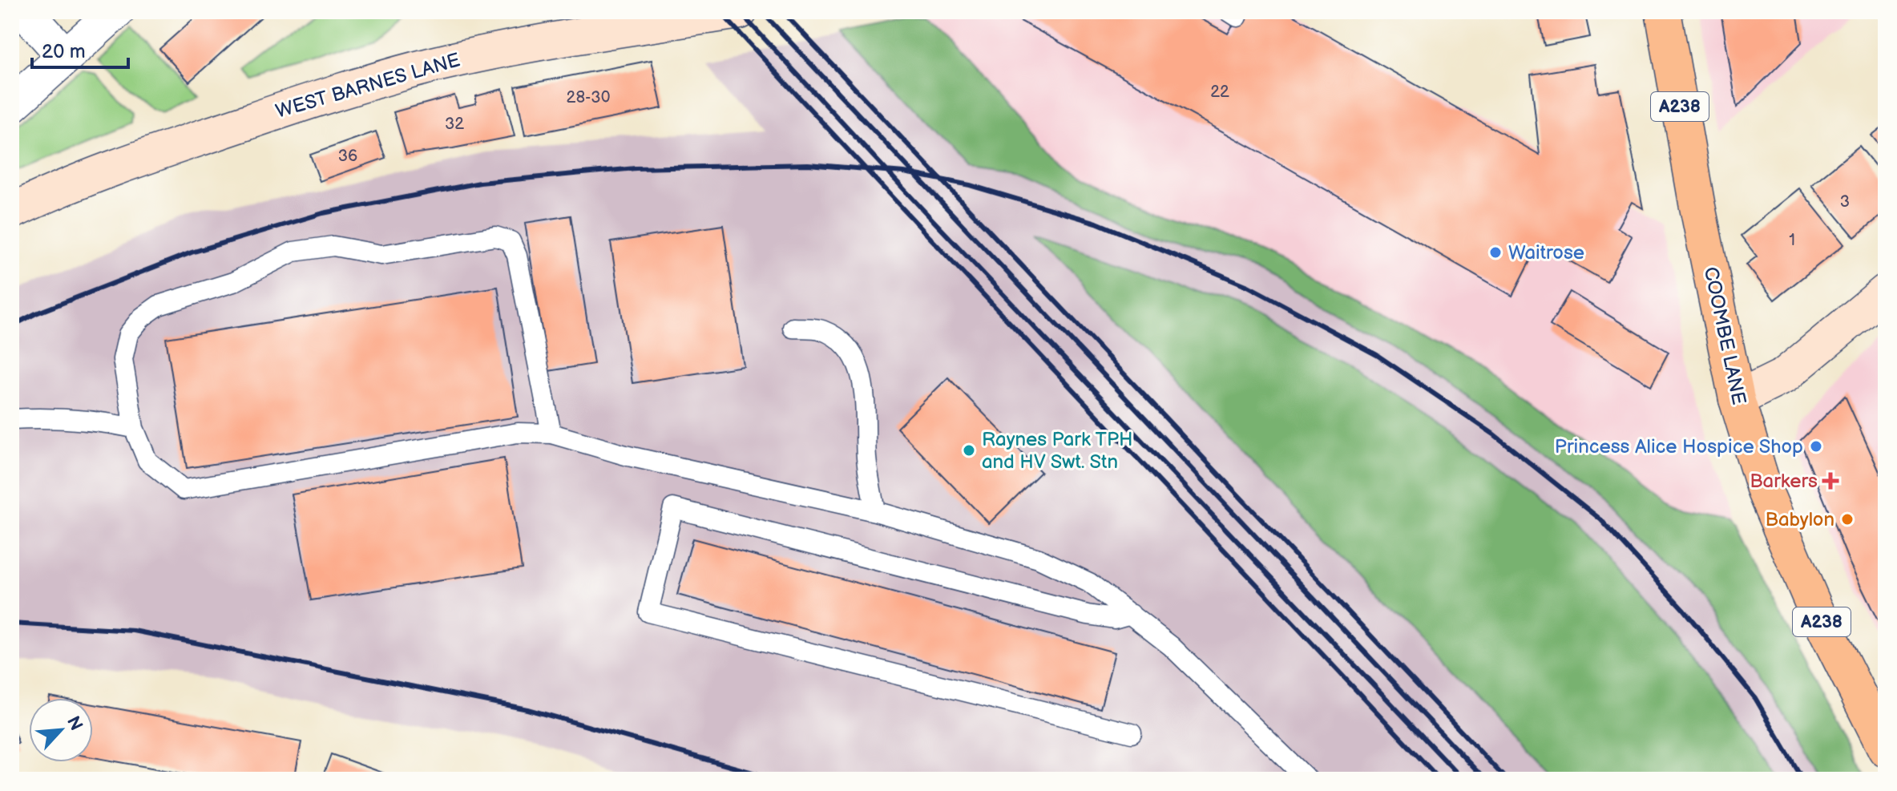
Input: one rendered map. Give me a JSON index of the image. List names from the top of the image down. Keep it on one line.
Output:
{"streets":{"main road":["WEST BARNES LANE","A238","COOMBE LANE"]},"places":{"other":["Waitrose","Princess Alice Hospice Shop","Raynes Park TPH and HV Swt. Stn","Babylon"],"health":["Barkers"]},"house_numbers":["22","28-30","32","36","3","1"],"scale_bar":"20 m","north":"top right"}
